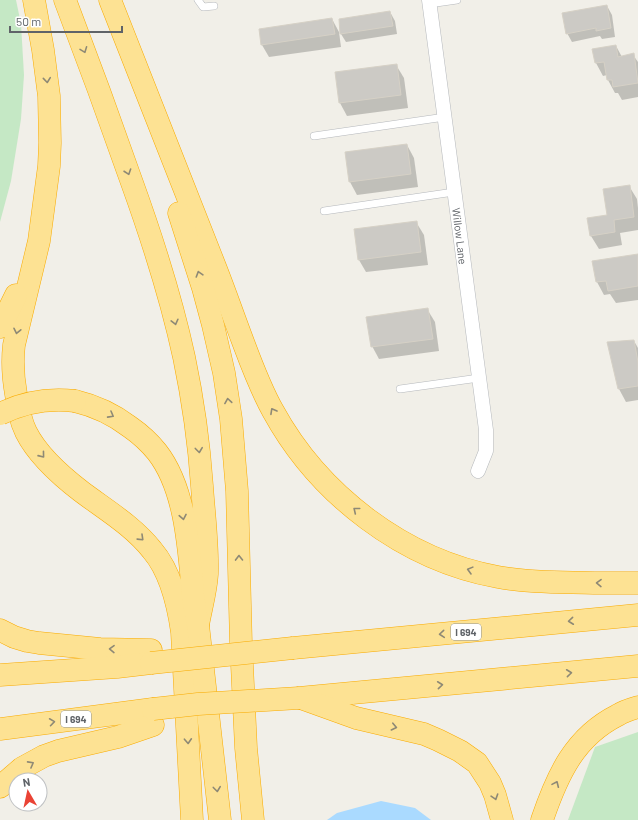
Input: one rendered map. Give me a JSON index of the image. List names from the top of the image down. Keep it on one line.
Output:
{"streets":{"highway":["I 694"],"street":["Willow Lane"]},"scale_bar":"50 m","north":"top"}
